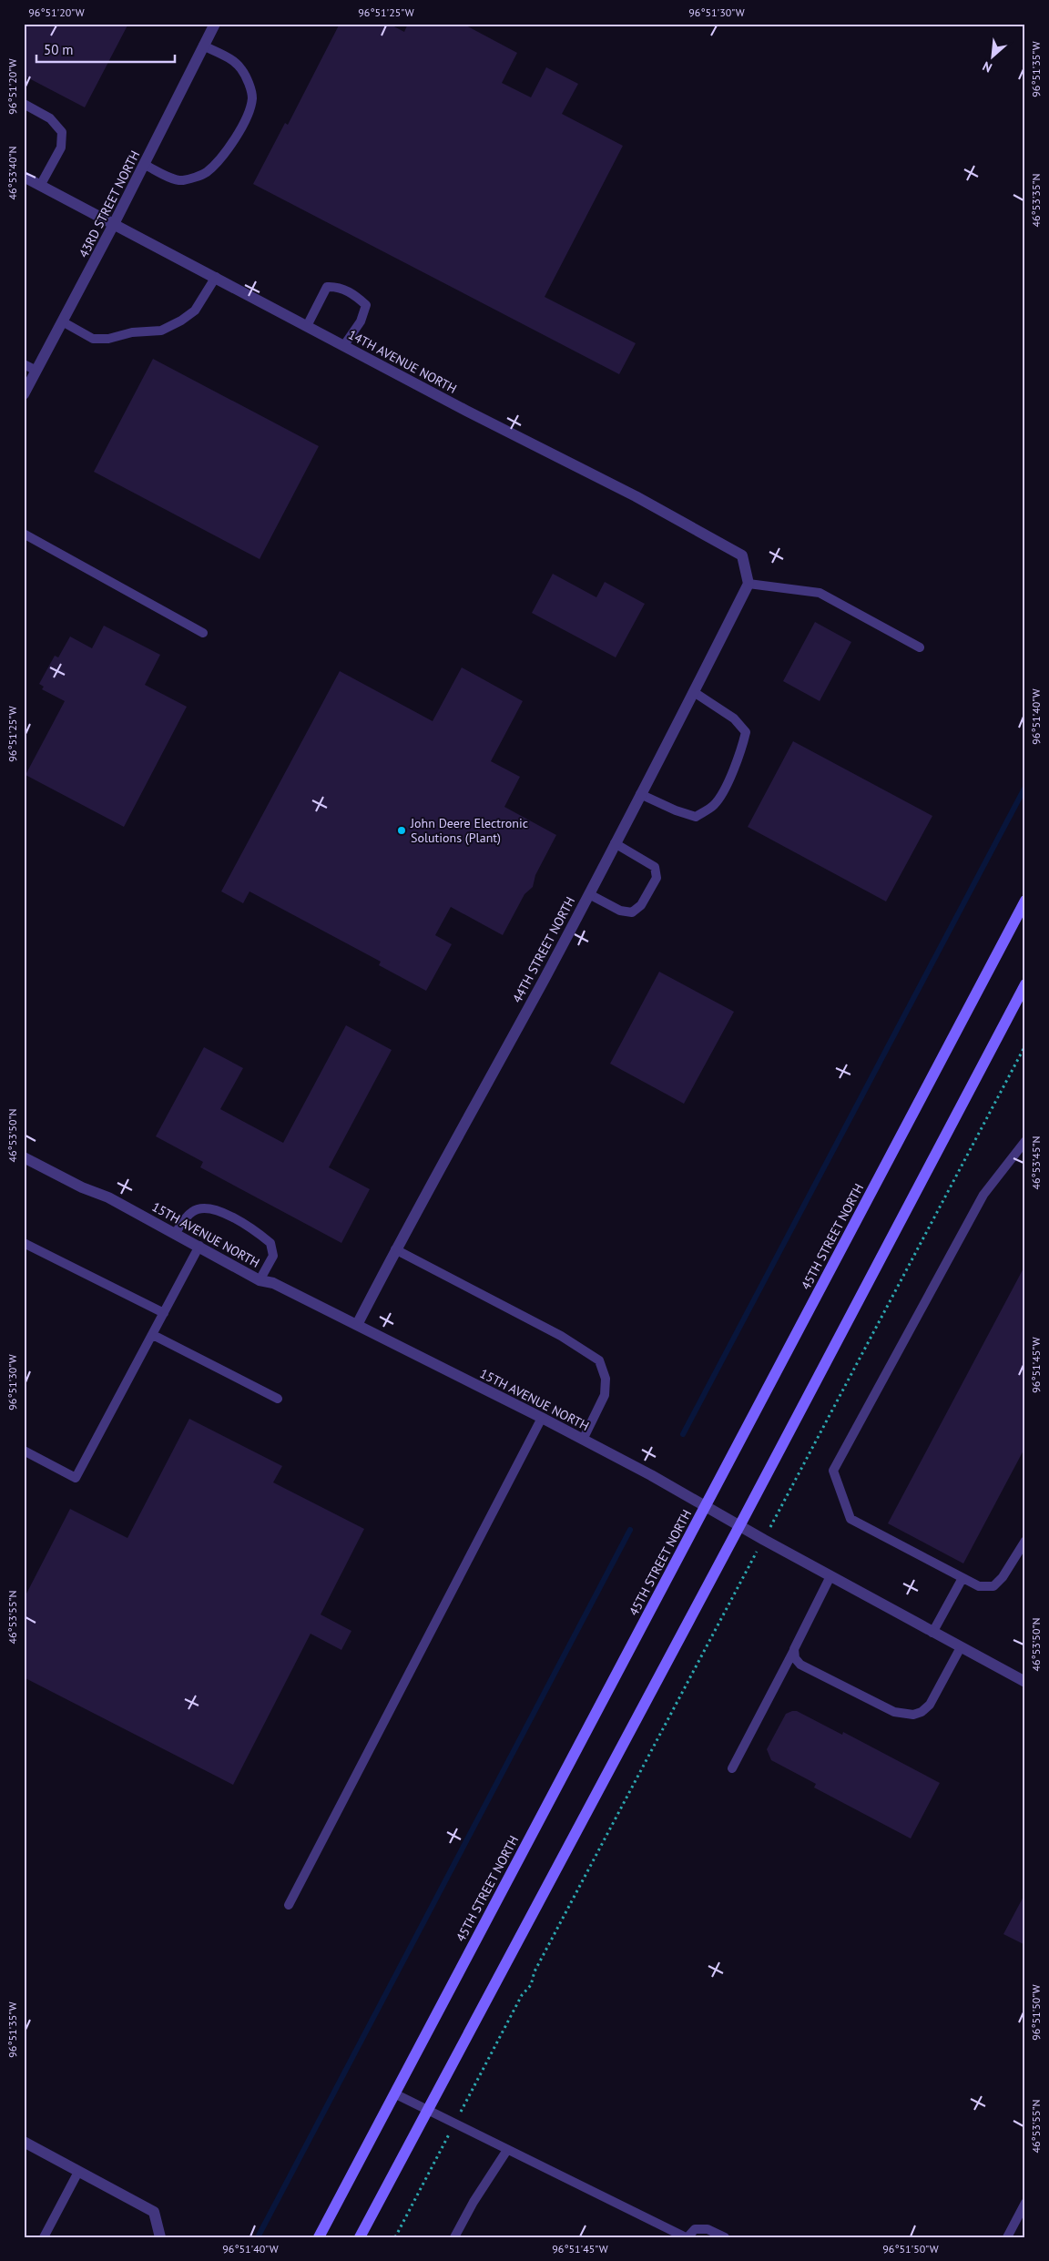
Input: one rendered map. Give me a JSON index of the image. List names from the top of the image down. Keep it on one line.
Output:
{"streets":{"main road":["45TH STREET NORTH"],"street":["43RD STREET NORTH","14TH AVENUE NORTH","44TH STREET NORTH","15TH AVENUE NORTH"]},"crossings":[["43RD STREET NORTH","14TH AVENUE NORTH"],["14TH AVENUE NORTH","44TH STREET NORTH"],["44TH STREET NORTH","15TH AVENUE NORTH"],["15TH AVENUE NORTH","45TH STREET NORTH"]],"places":["John Deere Electronic Solutions (Plant)"],"scale_bar":"50 m","north":"bottom left","coordinates":["96°51'20\"W","96°51'25\"W","96°51'30\"W","96°51'35\"W","46°53'40\"N","46°53'35\"N","96°51'40\"W","46°53'50\"N","46°53'45\"N","96°51'45\"W","46°53'55\"N","96°51'50\"W"]}
